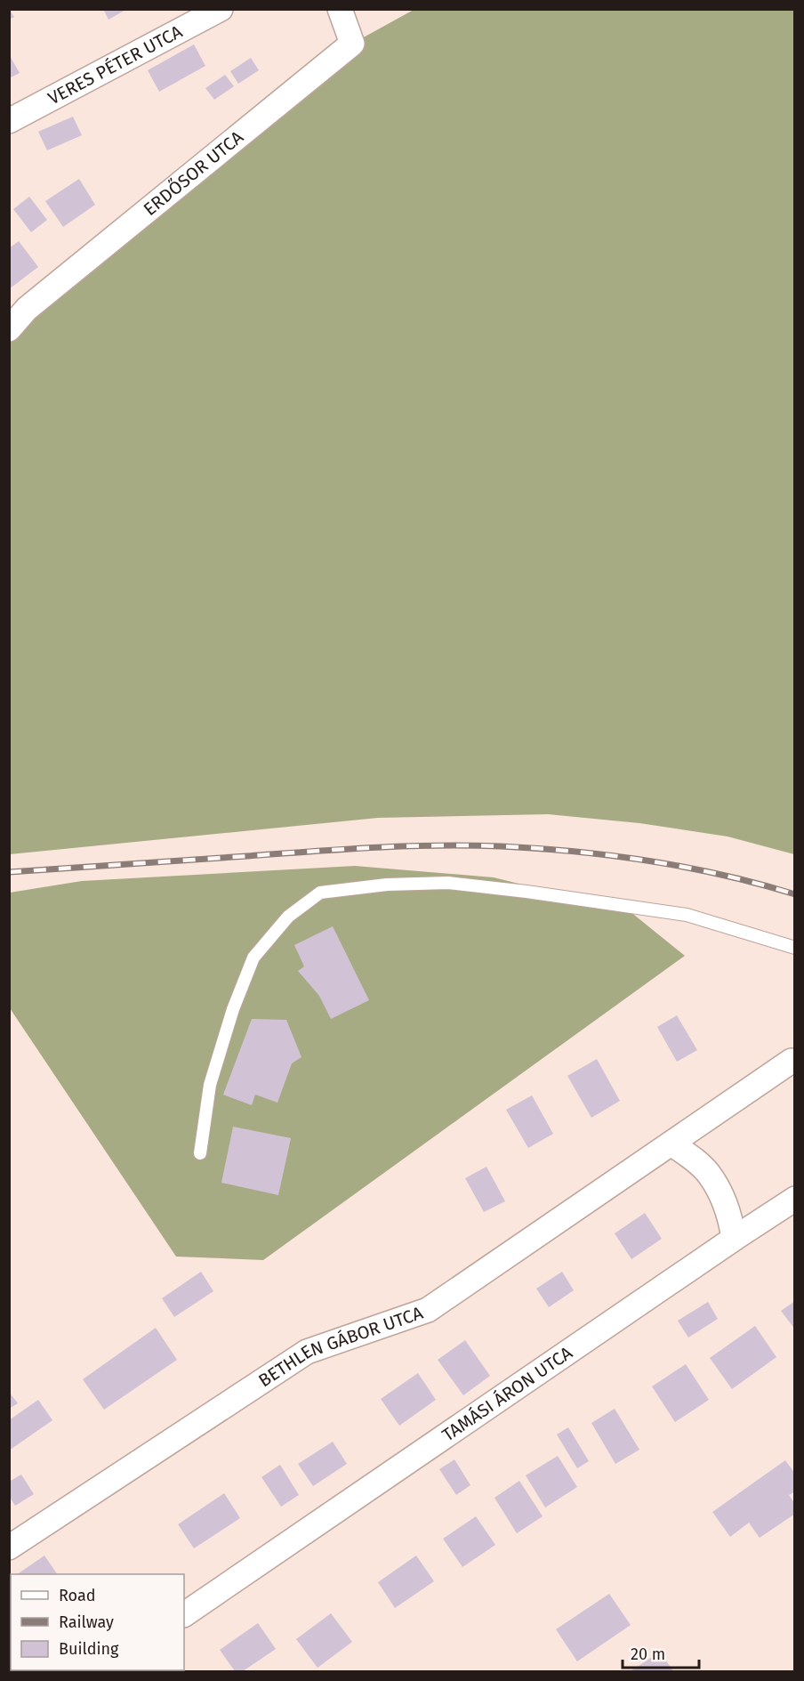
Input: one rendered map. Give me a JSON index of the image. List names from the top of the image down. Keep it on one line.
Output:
{"streets":{"street":["VERES PÉTER UTCA","ERDŐSOR UTCA","BETHLEN GÁBOR UTCA","TAMÁSI ÁRON UTCA"]},"legend":["Road","Railway","Building"],"scale_bar":"20 m"}
